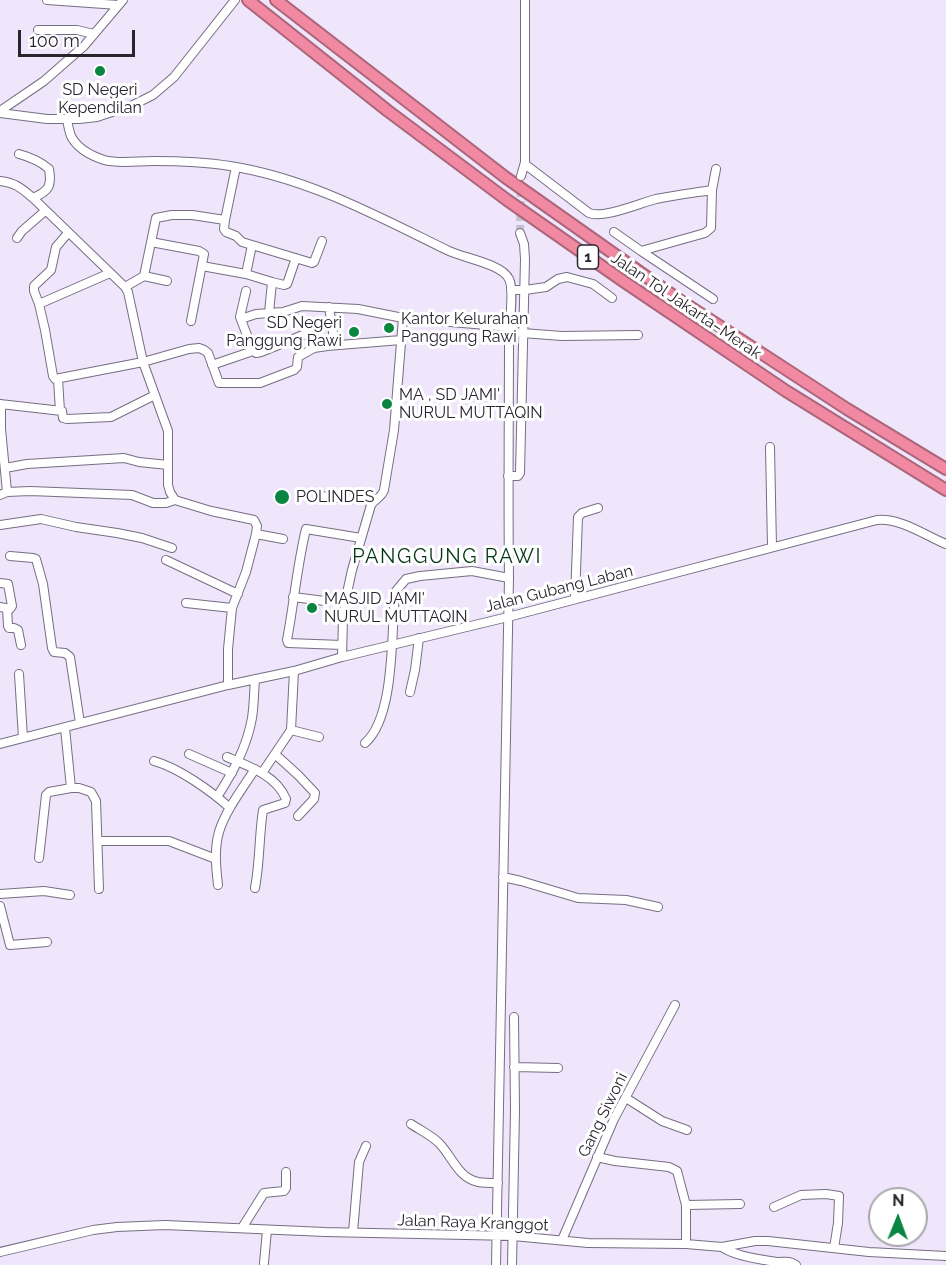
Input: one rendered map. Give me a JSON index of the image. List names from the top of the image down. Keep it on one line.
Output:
{"streets":{"highway":["1","Jalan Tol Jakarta–Merak"],"street":["Jalan Gubang Laban","Gang Siwoni","Jalan Raya Kranggot"]},"crossings":[["Gang Siwoni","Jalan Raya Kranggot"]],"districts":["PANGGUNG RAWI"],"places":["SD Negeri Kependilan","Kantor Kelurahan Panggung Rawi","SD Negeri Panggung Rawi","MA , SD JAMI' NURUL MUTTAQIN","POLINDES","MASJID JAMI' NURUL MUTTAQIN"],"scale_bar":"100 m","north":"top"}
